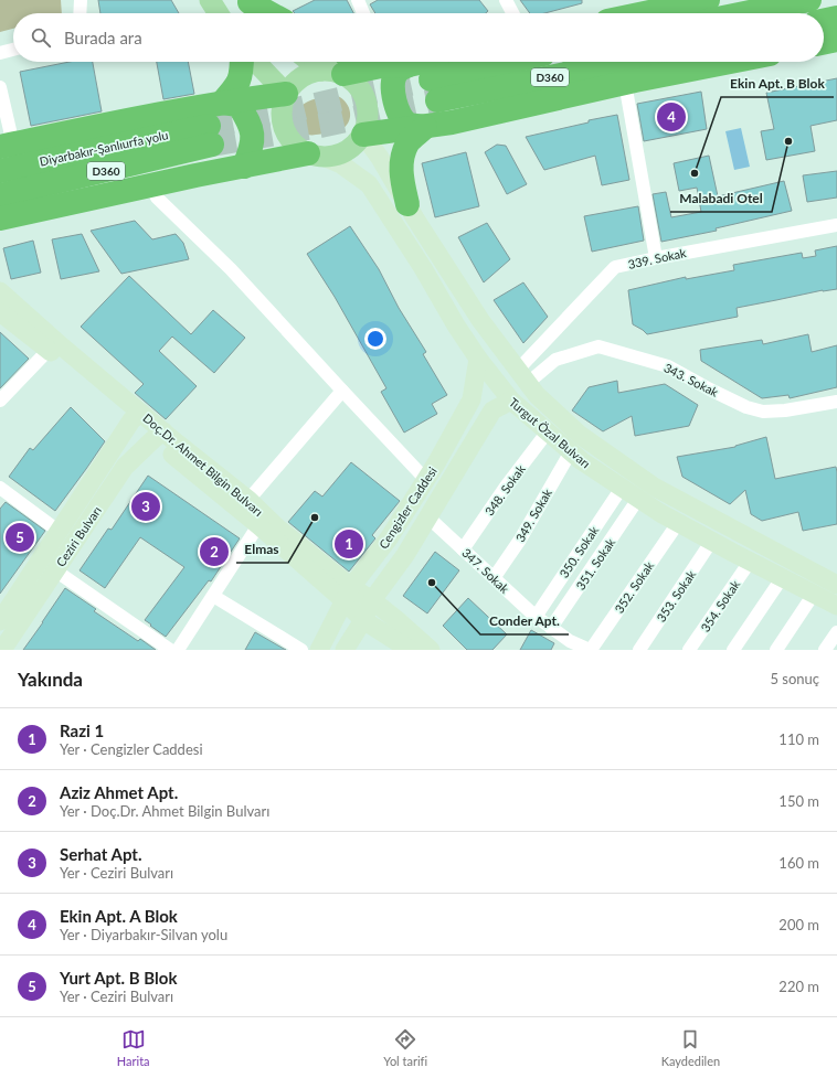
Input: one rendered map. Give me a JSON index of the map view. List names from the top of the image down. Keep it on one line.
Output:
{"streets":{"highway":["D360","Diyarbakır-Şanlıurfa yolu"],"main road":["Turgut Özal Bulvarı","Doç.Dr. Ahmet Bilgin Bulvarı","Cengizler Caddesi","Ceziri Bulvarı"],"street":["339. Sokak","343. Sokak","348. Sokak","349. Sokak","350. Sokak","351. Sokak","347. Sokak","352. Sokak","353. Sokak","354. Sokak"]},"crossings":[["339. Sokak","343. Sokak"],["339. Sokak","Turgut Özal Bulvarı"],["343. Sokak","Turgut Özal Bulvarı"],["Turgut Özal Bulvarı","348. Sokak"],["Turgut Özal Bulvarı","Cengizler Caddesi"],["Turgut Özal Bulvarı","349. Sokak"],["Turgut Özal Bulvarı","350. Sokak"],["Turgut Özal Bulvarı","351. Sokak"],["Turgut Özal Bulvarı","352. Sokak"],["Turgut Özal Bulvarı","353. Sokak"],["Turgut Özal Bulvarı","354. Sokak"],["Doç.Dr. Ahmet Bilgin Bulvarı","Cengizler Caddesi"],["Doç.Dr. Ahmet Bilgin Bulvarı","Ceziri Bulvarı"],["348. Sokak","347. Sokak"],["Cengizler Caddesi","347. Sokak"],["349. Sokak","347. Sokak"],["350. Sokak","347. Sokak"],["351. Sokak","347. Sokak"],["347. Sokak","352. Sokak"]],"places":["Malabadi Otel","Ekin Apt. B Blok","Elmas","Conder Apt."],"page":{"search":"Burada ara","pins":["4","3","5","1","2"],"heading":["Yakında","5 sonuç"],"list":[{"mark":"1","name":"Razi 1","note":"Yer · Cengizler Caddesi","value":"110 m"},{"mark":"2","name":"Aziz Ahmet Apt.","note":"Yer · Doç.Dr. Ahmet Bilgin Bulvarı","value":"150 m"},{"mark":"3","name":"Serhat Apt.","note":"Yer · Ceziri Bulvarı","value":"160 m"},{"mark":"4","name":"Ekin Apt. A Blok","note":"Yer · Diyarbakır-Silvan yolu","value":"200 m"},{"mark":"5","name":"Yurt Apt. B Blok","note":"Yer · Ceziri Bulvarı","value":"220 m"}],"nav":["Harita","Yol tarifi","Kaydedilen"]}}
